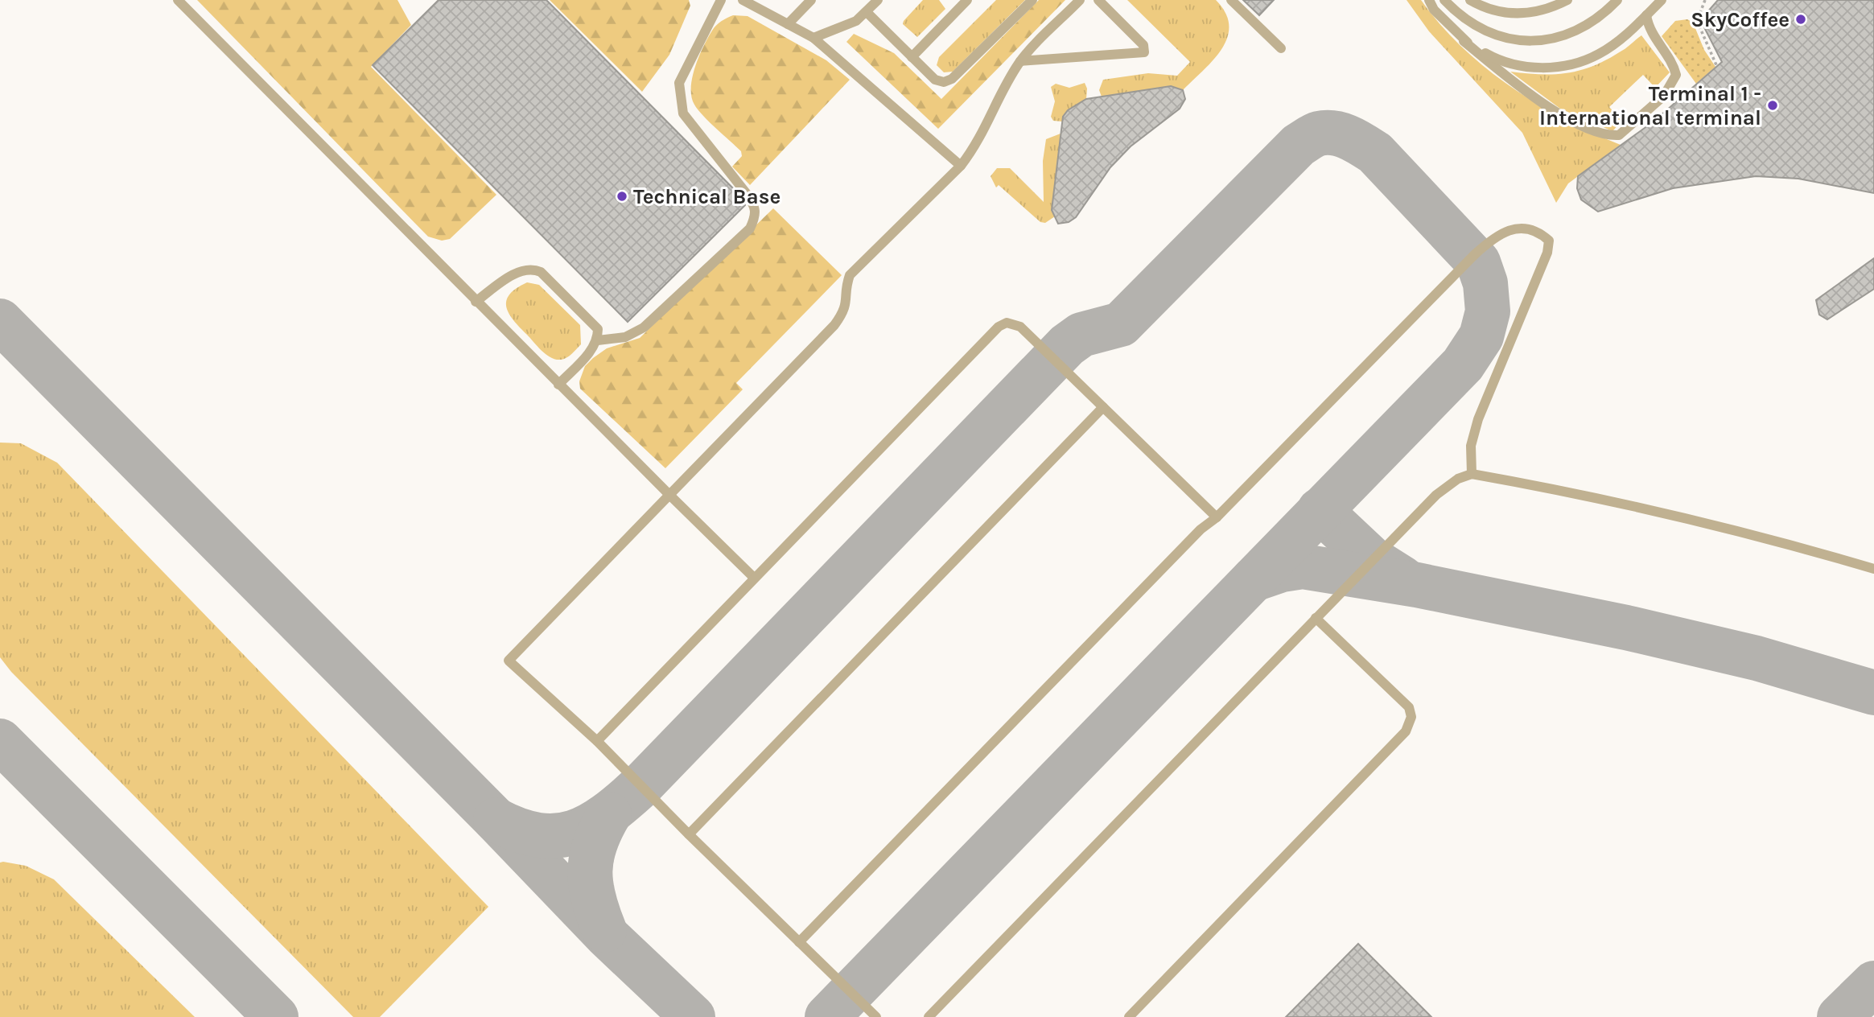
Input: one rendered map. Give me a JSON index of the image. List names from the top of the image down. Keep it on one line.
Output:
{"places":["SkyCoffee","Terminal 1 - International terminal","Technical Base"]}
